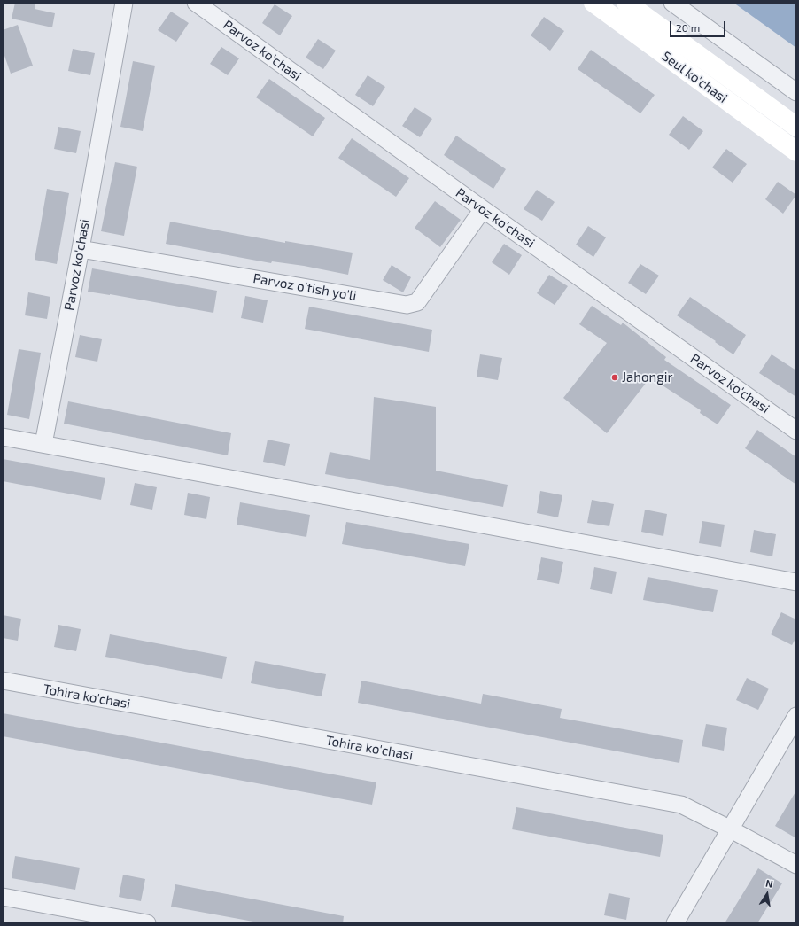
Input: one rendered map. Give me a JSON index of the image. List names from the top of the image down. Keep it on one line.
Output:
{"streets":{"main road":["Seul ko'chasi"],"street":["Parvoz ko'chasi","Parvoz o'tish yo'li","Tohira ko'chasi"]},"crossings":[["Parvoz ko'chasi","Parvoz o'tish yo'li"]],"places":["Jahongir"],"scale_bar":"20 m","north":"top"}
